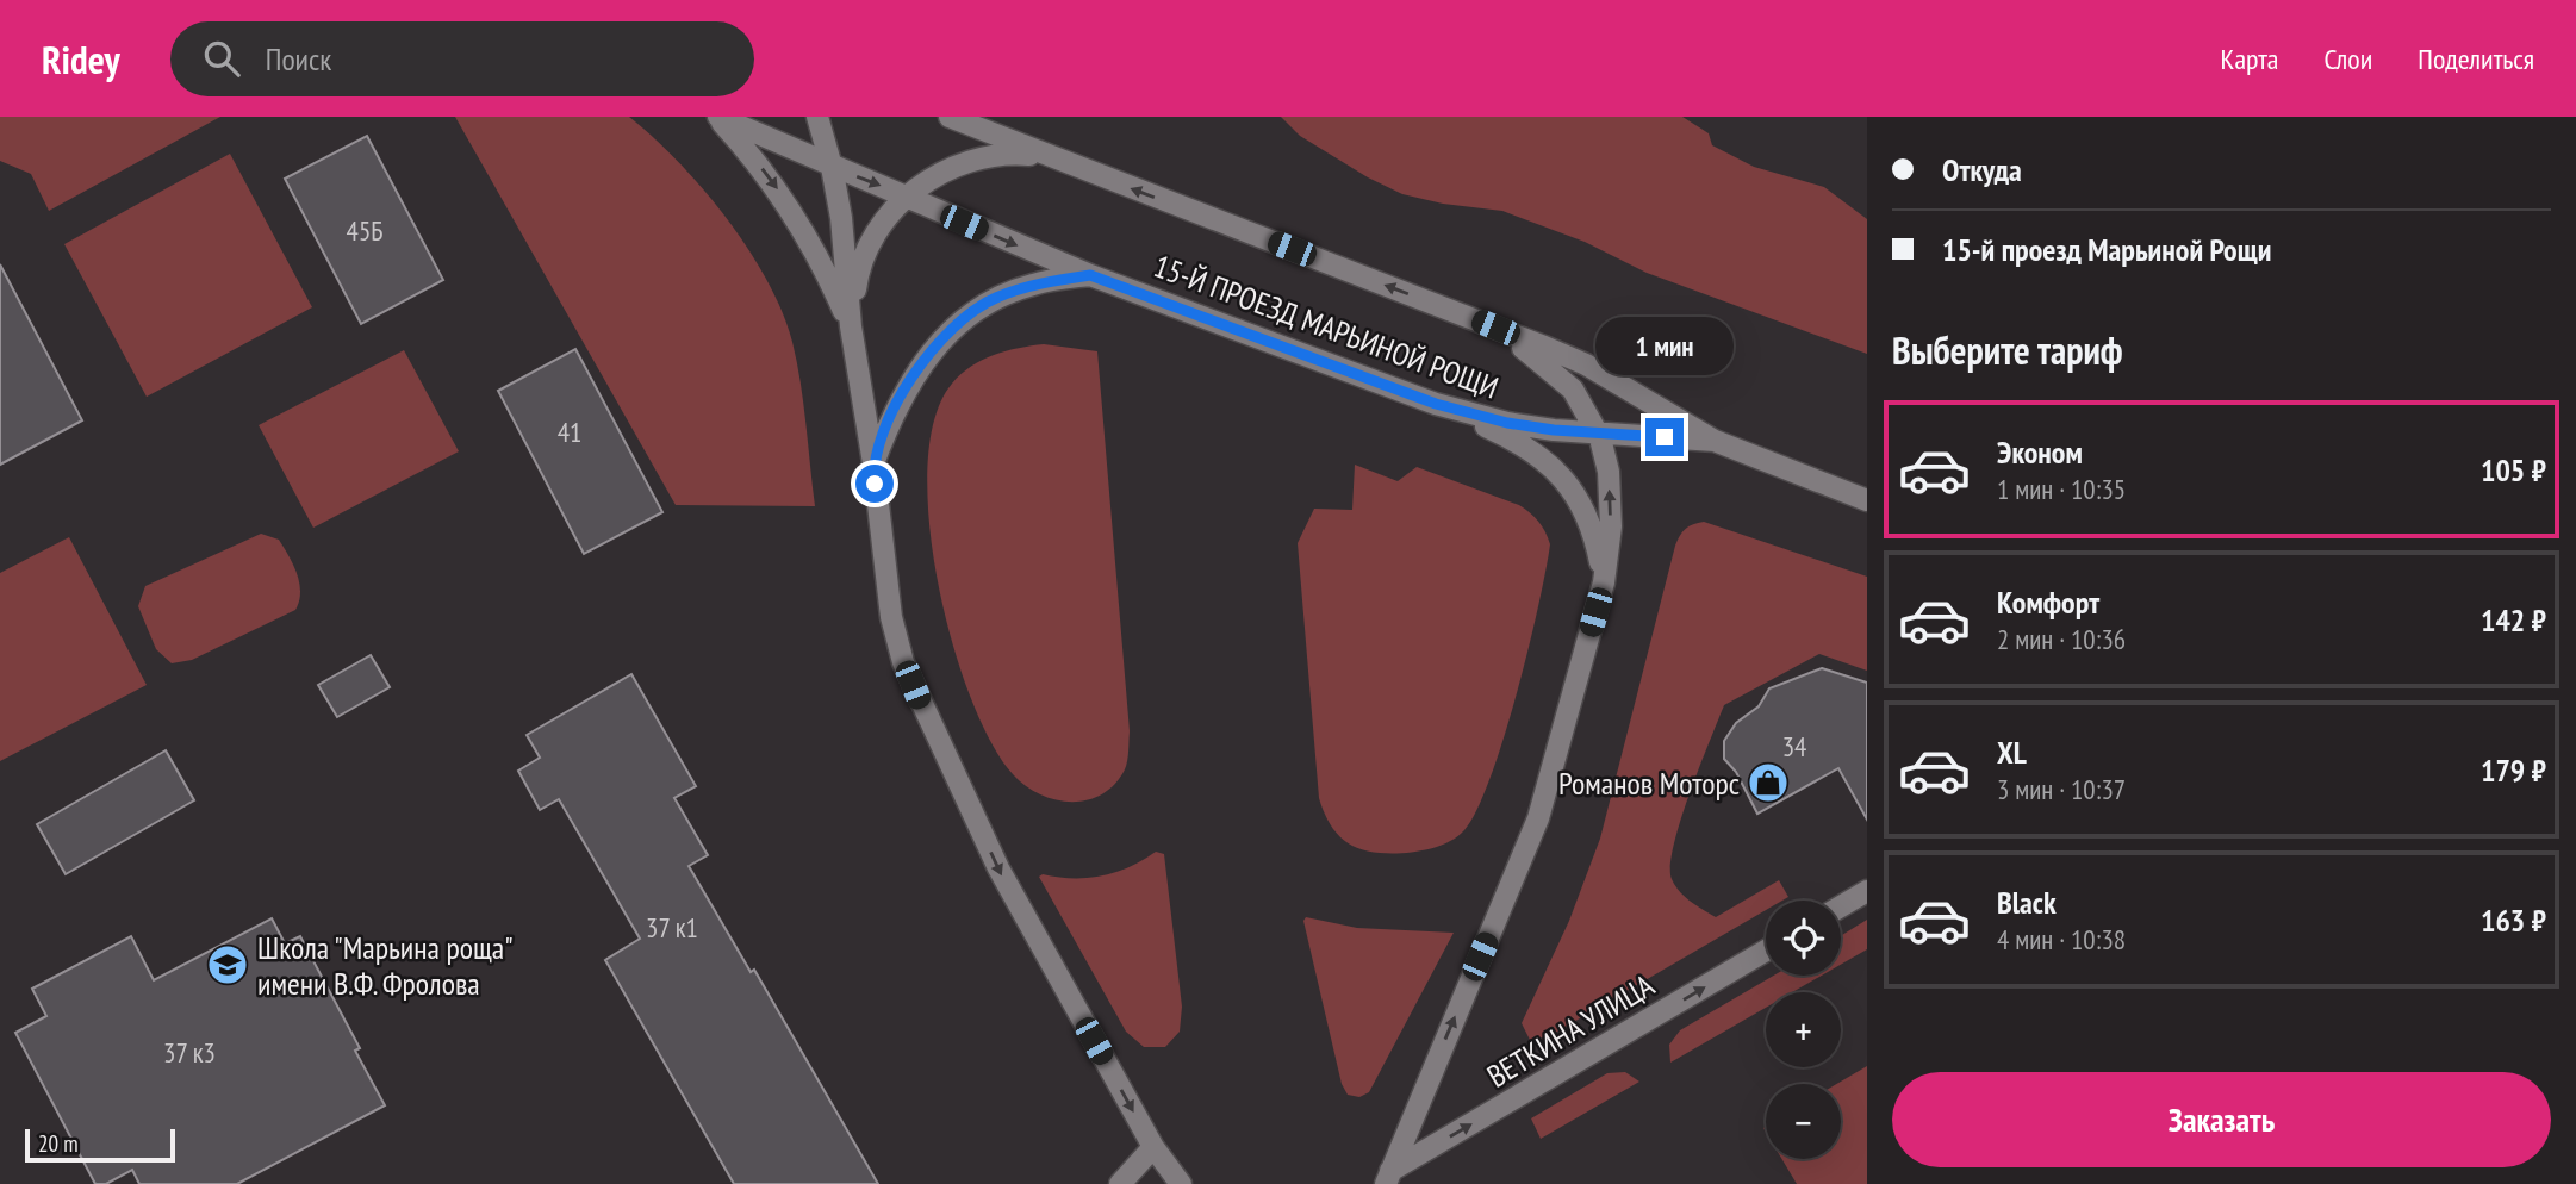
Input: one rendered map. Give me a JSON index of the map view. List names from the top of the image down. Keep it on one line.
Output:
{"streets":{"main road":["15-Й ПРОЕЗД МАРЬИНОЙ РОЩИ","ВЕТКИНА УЛИЦА"]},"one_way":["ВЕТКИНА УЛИЦА"],"places":{"shop":["Романов Моторс"],"school or university":["Школа \"Марьина роща\" имени В.Ф. Фролова"]},"house_numbers":["45Б","41","34","37 к1","37 к3"],"scale_bar":"20 m","page":{"header":"Ridey","search":"Поиск","nav":["Карта","Слои","Поделиться"],"banner":["Откуда","15-й проезд Марьиной Рощи"],"heading":"Выберите тариф","bubble":"1 мин","list":[{"name":"Эконом","note":"1 мин · 10:35","value":"105 ₽"},{"name":"Комфорт","note":"2 мин · 10:36","value":"142 ₽"},{"name":"XL","note":"3 мин · 10:37","value":"179 ₽"},{"name":"Black","note":"4 мин · 10:38","value":"163 ₽"}],"map_buttons":["+","−"],"buttons":"Заказать","scale":"20 m"}}
